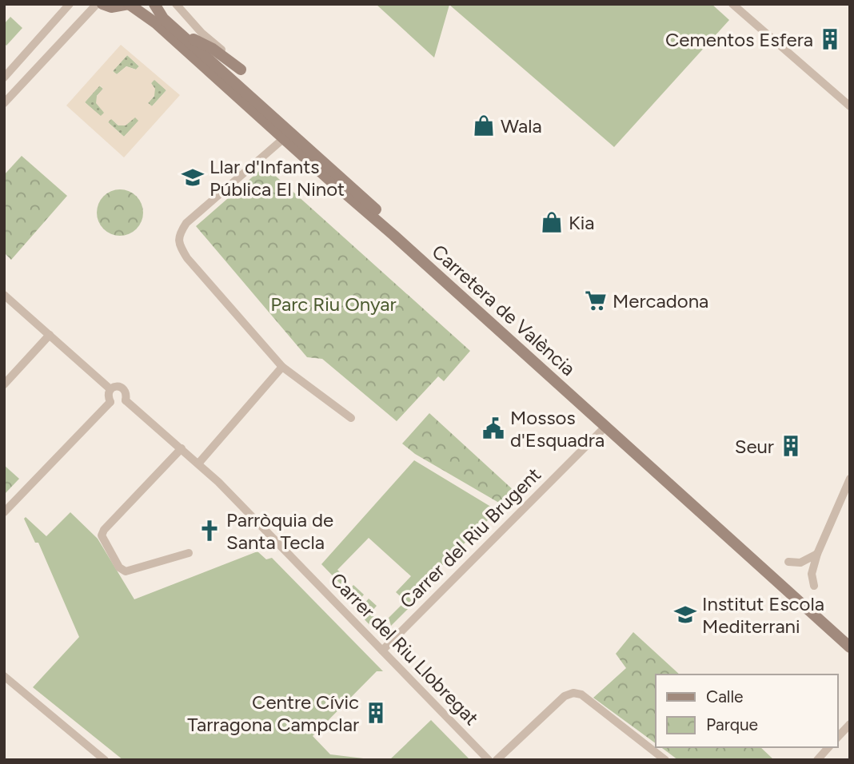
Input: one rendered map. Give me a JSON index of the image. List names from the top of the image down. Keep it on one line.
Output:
{"streets":{"main road":["Carretera de València"],"street":["Carrer del Riu Brugent","Carrer del Riu Llobregat"]},"crossings":[["Carretera de València","Carrer del Riu Brugent"],["Carrer del Riu Brugent","Carrer del Riu Llobregat"]],"parks":["Parc Riu Onyar"],"places":{"building":["Cementos Esfera","Seur","Centre Cívic Tarragona Campclar"],"shop":["Wala","Kia"],"school or university":["Llar d'Infants Pública El Ninot","Institut Escola Mediterrani"],"supermarket":["Mercadona"],"public building":["Mossos d'Esquadra"],"church":["Parròquia de Santa Tecla"]},"legend":["Calle","Parque"]}
